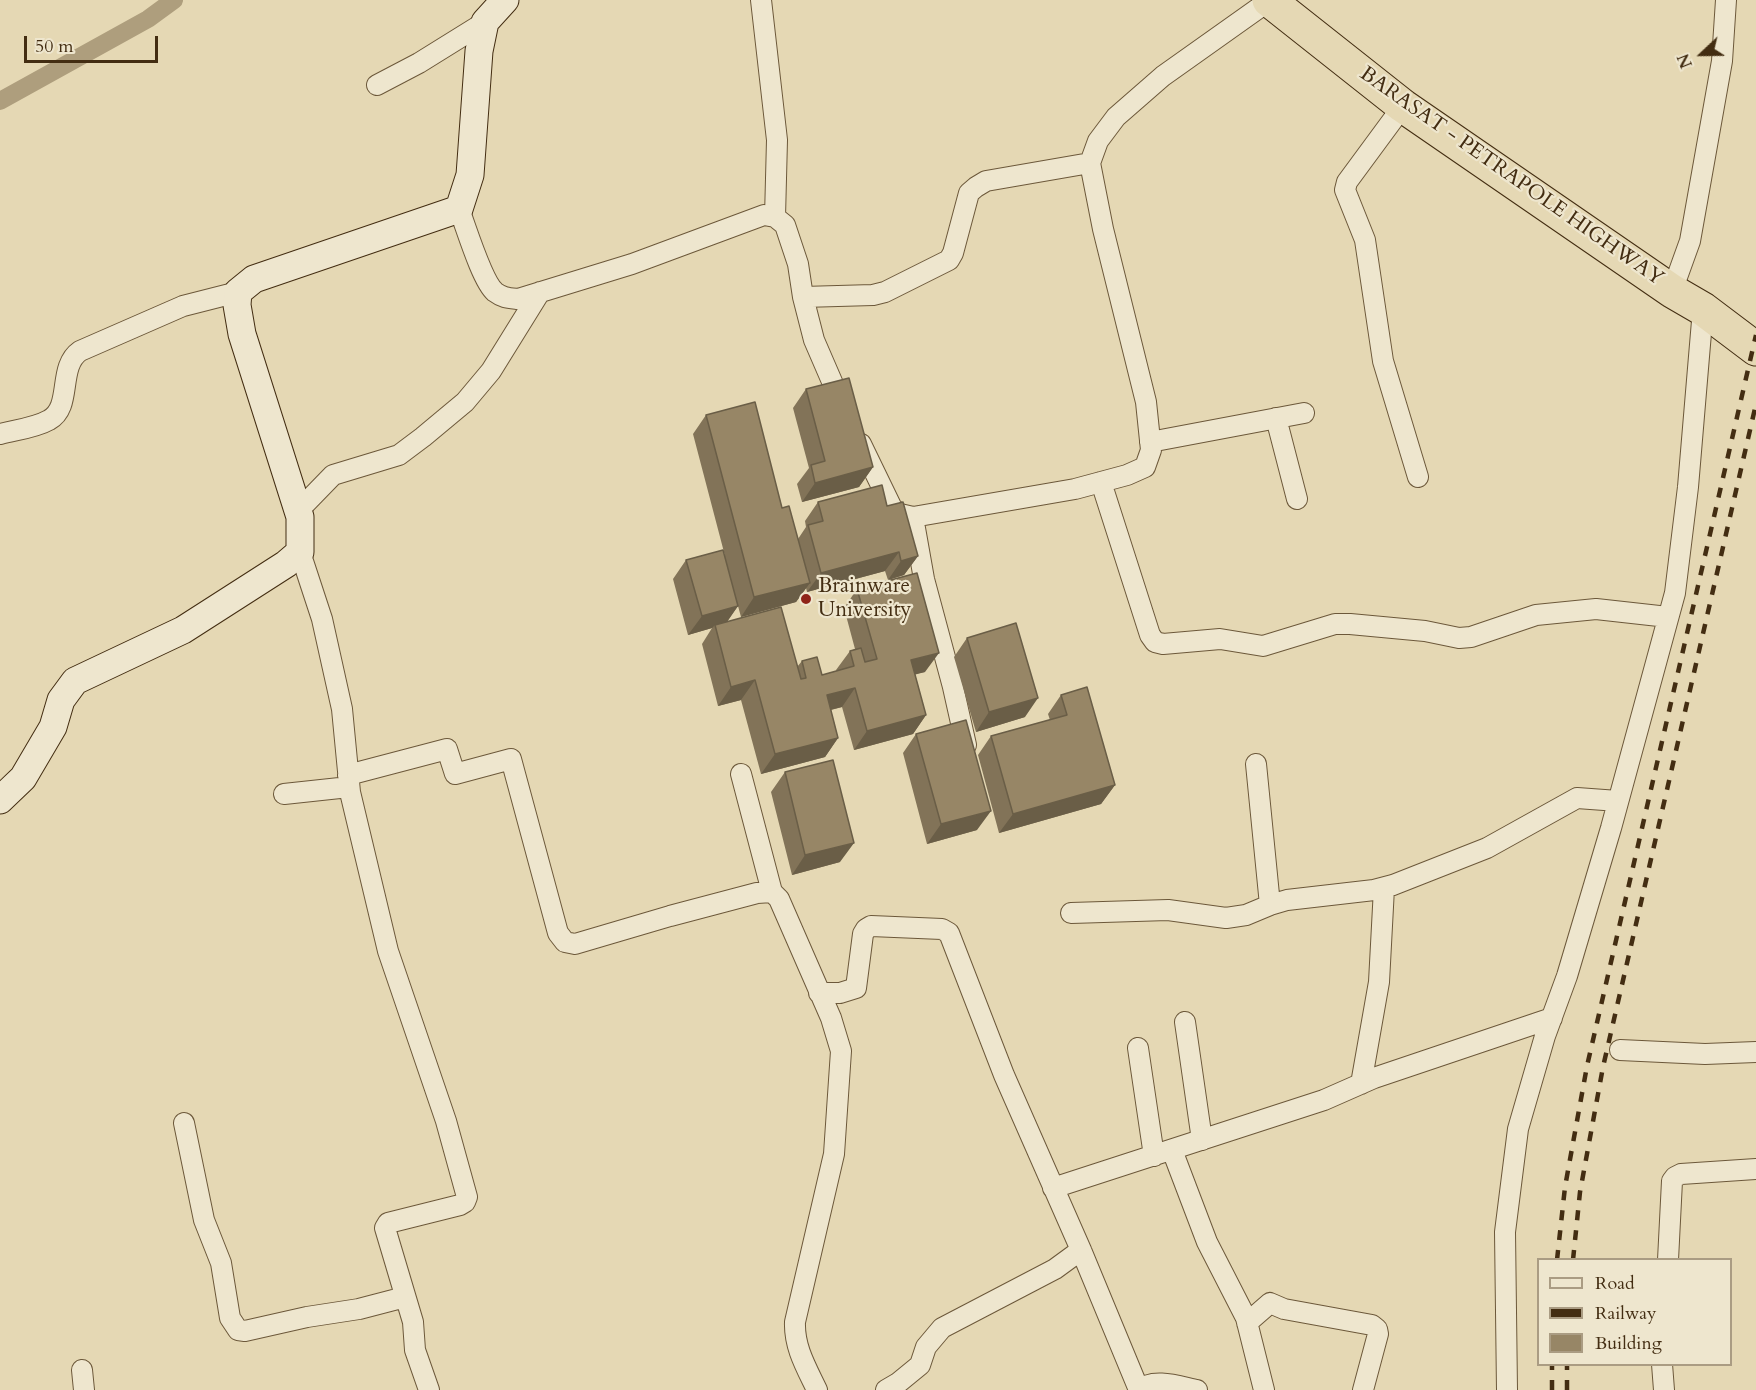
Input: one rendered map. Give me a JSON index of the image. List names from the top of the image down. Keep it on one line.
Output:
{"streets":{"highway":["BARASAT - PETRAPOLE HIGHWAY"]},"places":["Brainware University"],"legend":["Road","Railway","Building"],"scale_bar":"50 m","north":"left"}
